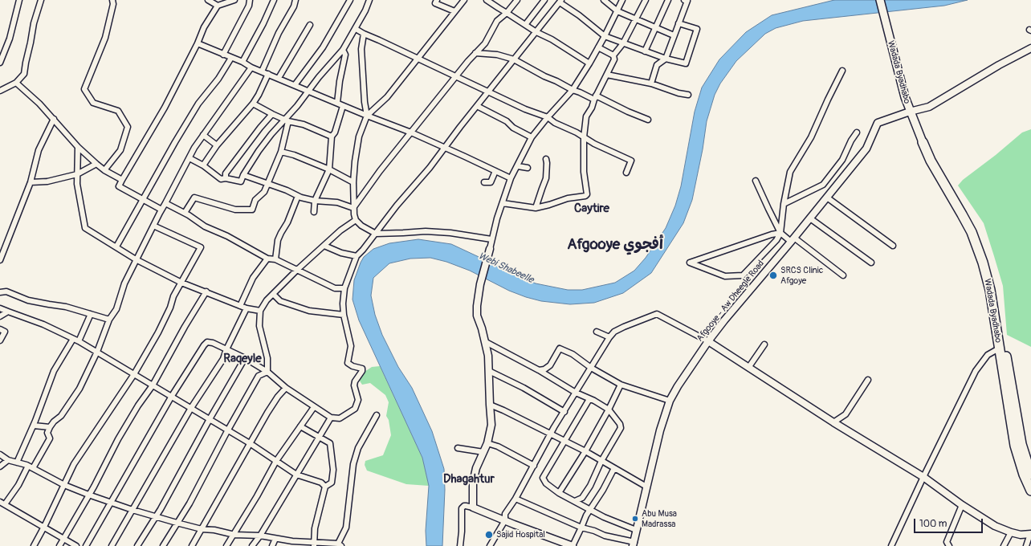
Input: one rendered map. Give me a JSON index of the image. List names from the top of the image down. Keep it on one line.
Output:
{"streets":{"highway":["Wadada Byadhabo"],"main road":["Afgooye - Aw Dheegle Road"]},"crossings":[["Wadada Byadhabo","Afgooye - Aw Dheegle Road"]],"districts":["Caytire","Afgooye أفجوي","Raqeyle","Dhagahtur"],"water":["Webi Shabeelle"],"places":["SRCS Clinic Afgoye","Abu Musa Madrassa","Sajid Hospital"],"scale_bar":"100 m"}
